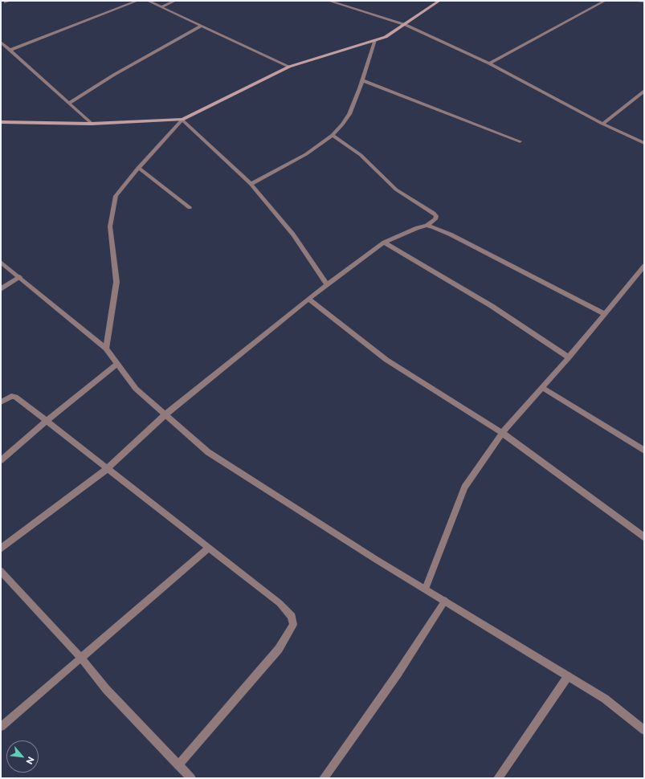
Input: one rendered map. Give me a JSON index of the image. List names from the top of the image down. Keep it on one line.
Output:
{"north":"bottom right"}
